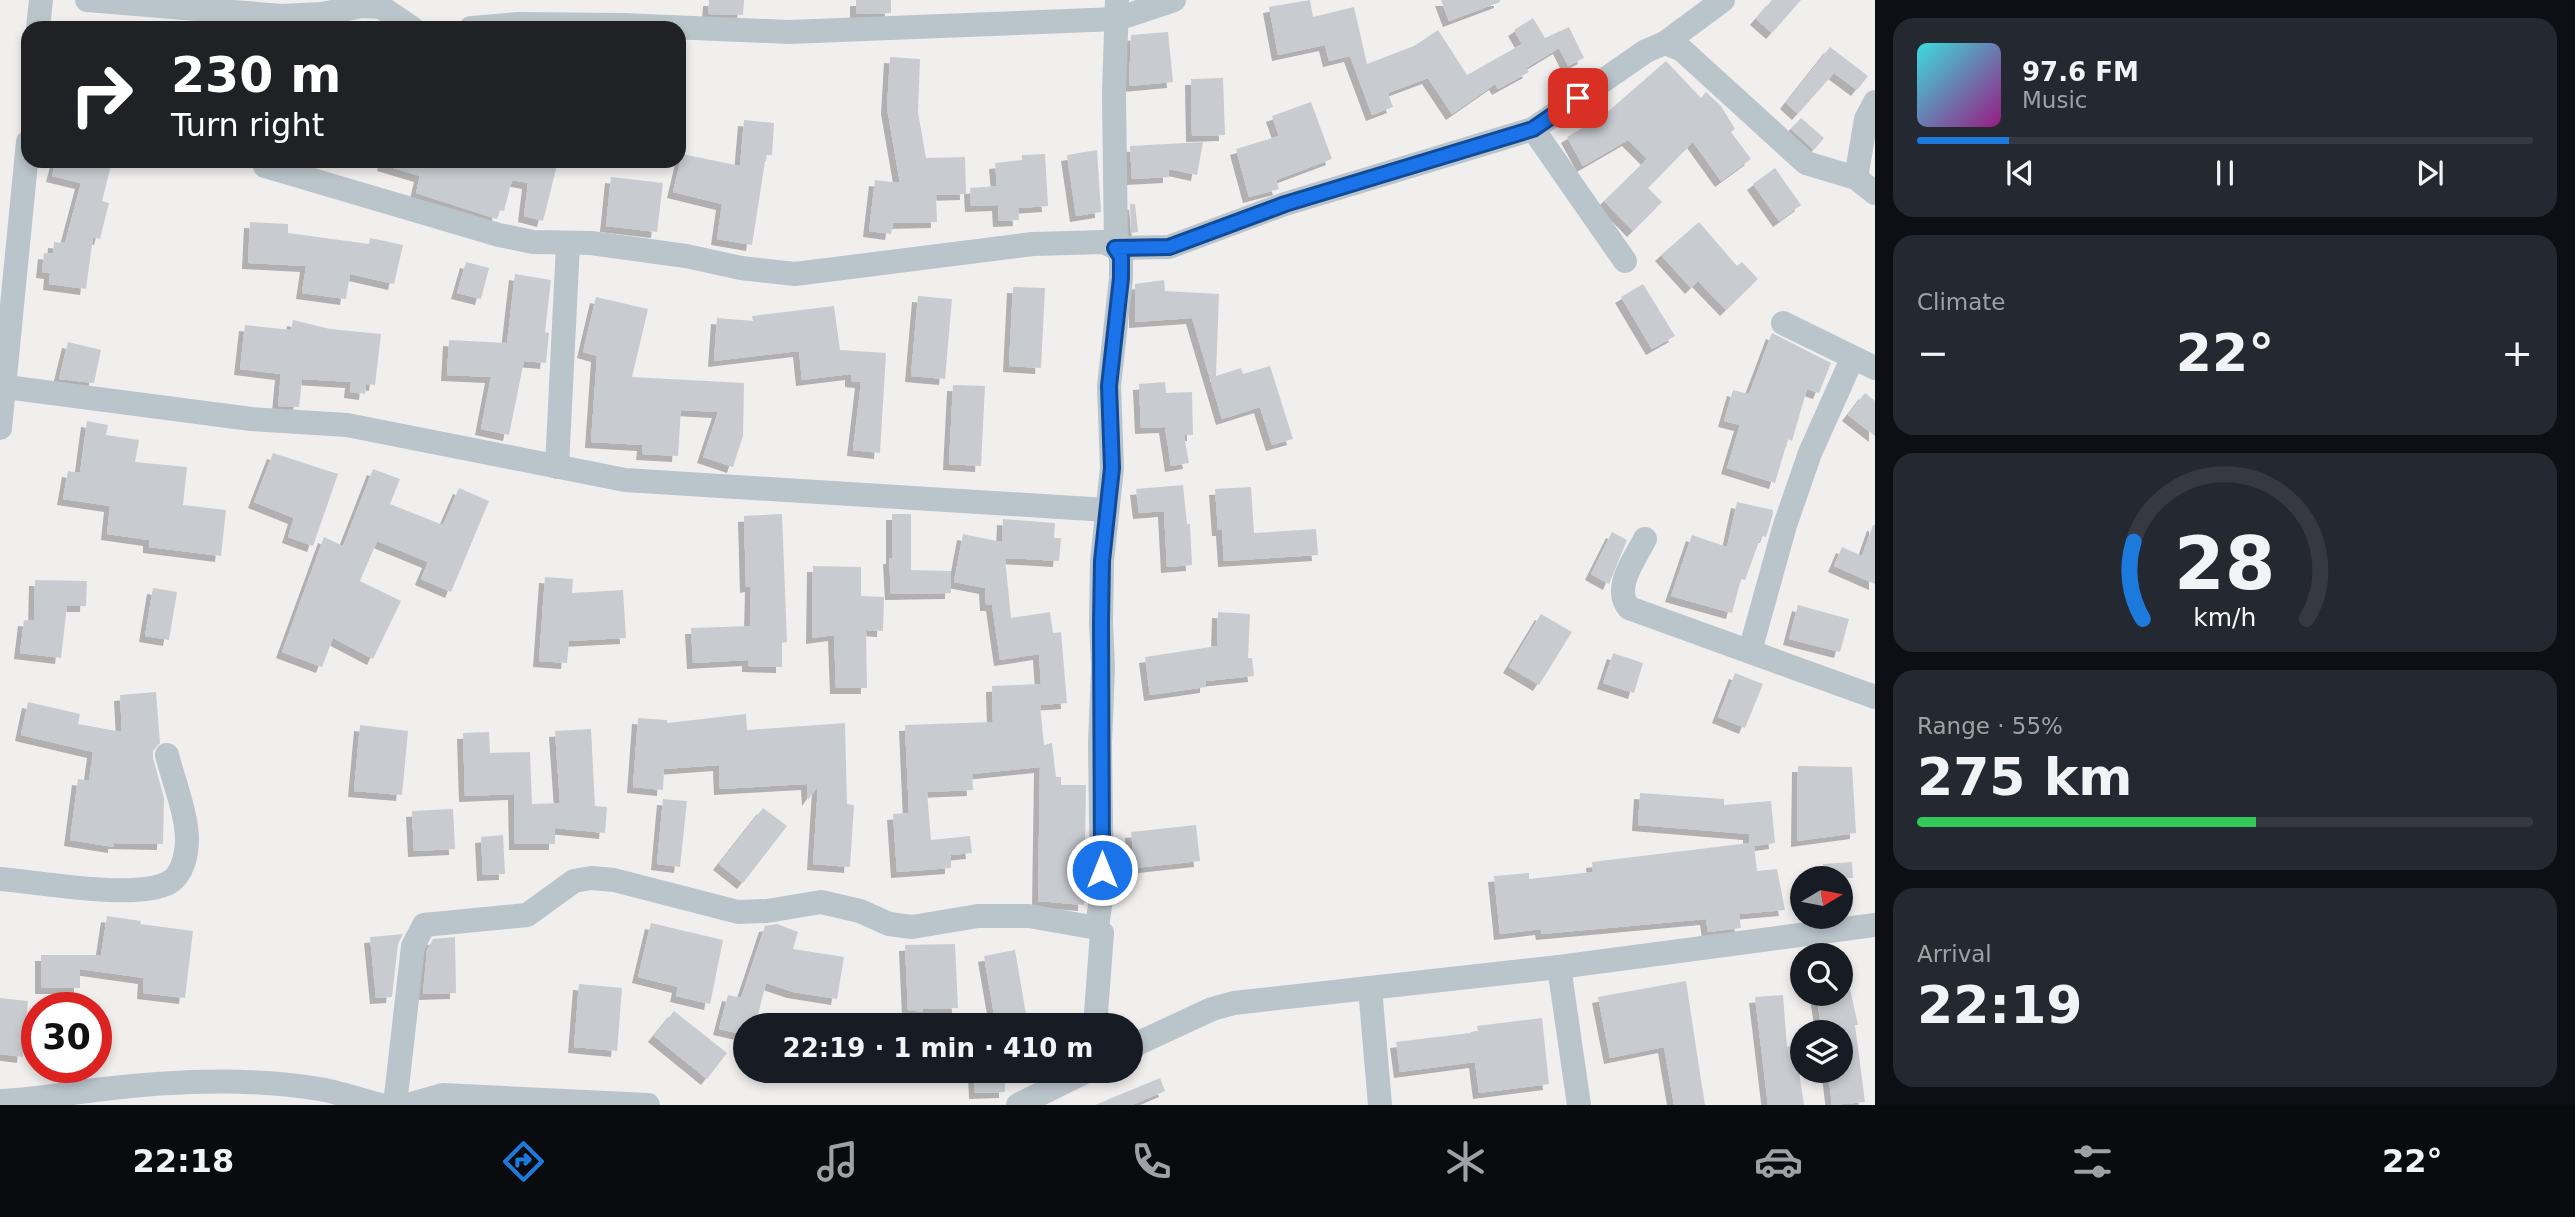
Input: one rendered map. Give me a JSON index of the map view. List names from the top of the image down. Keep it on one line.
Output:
{"north":"right","page":{"turn":["230 m","Turn right"],"song":["97.6 FM","Music"],"tile":["Climate",["Range · 55%","275 km"],["Arrival","22:19"]],"heat":["−","22°","+"],"limit":"30","trip":"22:19 · 1 min · 410 m","tabs":["22:18","22°"],"gauge":["28","km/h"]}}
